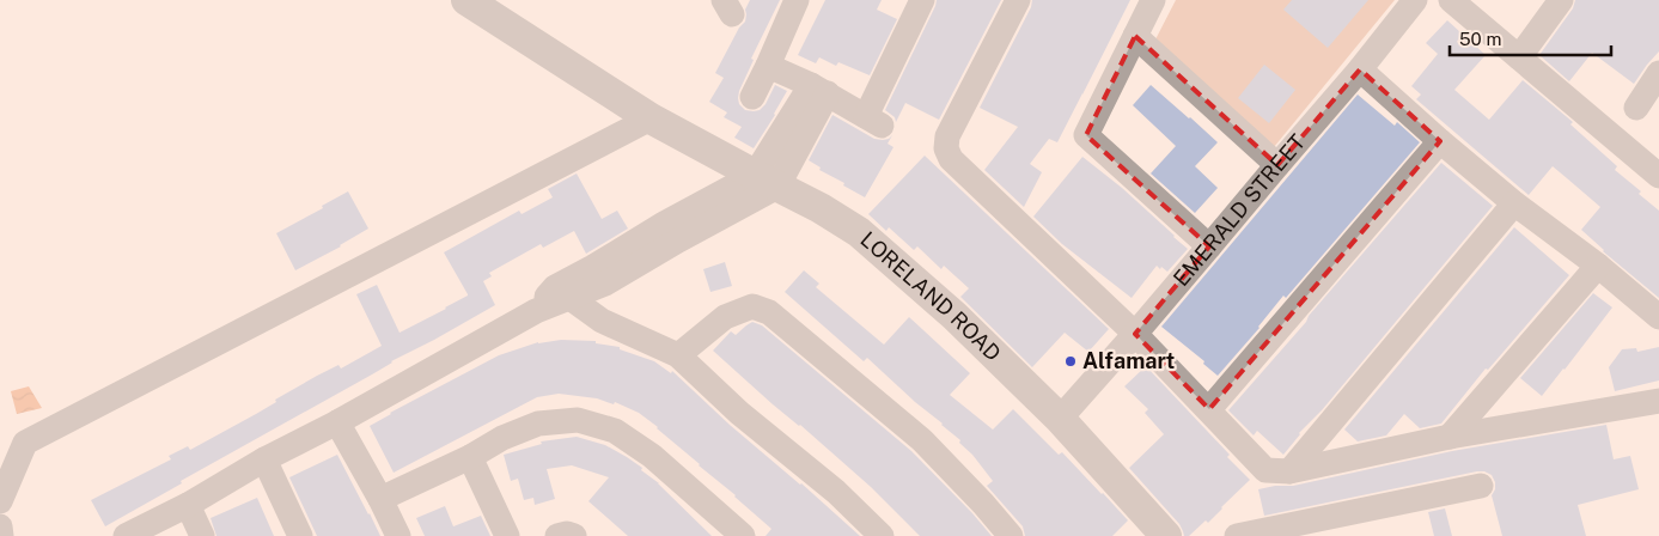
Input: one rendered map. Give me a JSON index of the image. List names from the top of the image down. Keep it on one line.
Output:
{"streets":{"street":["EMERALD STREET","LORELAND ROAD"]},"crossings":[["EMERALD STREET","LORELAND ROAD"]],"places":["Alfamart"],"scale_bar":"50 m"}
